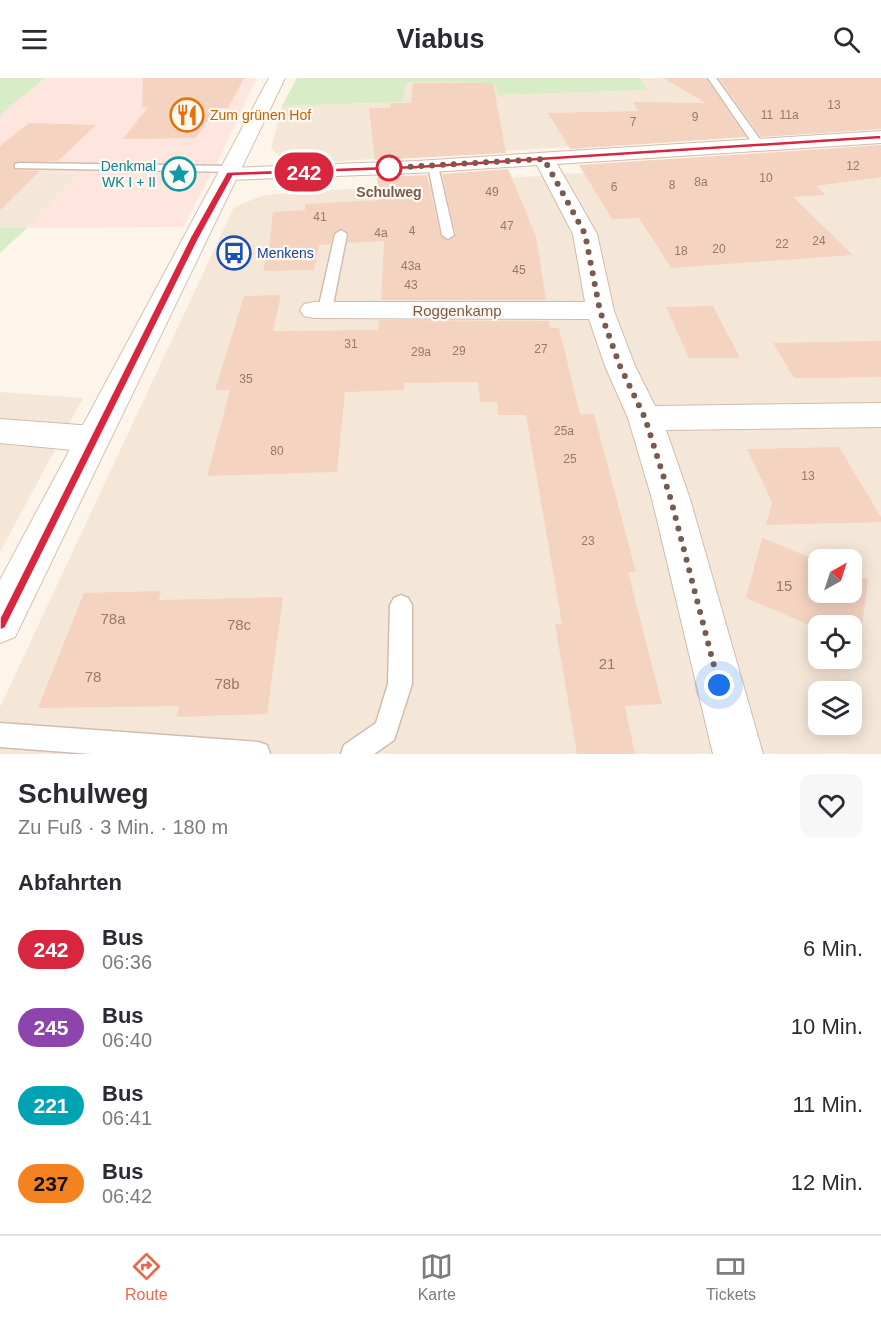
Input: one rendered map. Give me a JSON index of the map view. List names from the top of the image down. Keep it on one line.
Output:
{"streets":{"street":["Roggenkamp"]},"places":{"restaurant":["Zum grünen Hof"],"other":["Schulweg"],"place":["Denkmal WK I + II"],"bus stop":["Menkens"]},"lines":["bus line 242"],"house_numbers":["13","11","11a","9","7","12","10","8a","8","6","49","41","47","4","4a","24","22","20","18","43a","45","43","31","27","29","29a","35","25a","80","25","13","23","15","78a","78c","21","78","78b"],"north":"top right","page":{"header":"Viabus","on_map":"242","heading":[["Schulweg","Zu Fuß · 3 Min. · 180 m"],"Abfahrten"],"list":[{"mark":"242","name":"Bus","note":"06:36","value":"6 Min."},{"mark":"245","name":"Bus","note":"06:40","value":"10 Min."},{"mark":"221","name":"Bus","note":"06:41","value":"11 Min."},{"mark":"237","name":"Bus","note":"06:42","value":"12 Min."}],"tabs":["Route","Karte","Tickets"]}}
